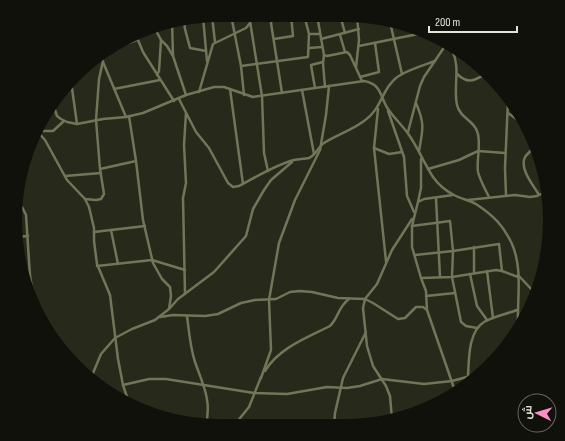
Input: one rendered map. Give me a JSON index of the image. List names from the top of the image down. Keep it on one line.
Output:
{"scale_bar":"200 m","north":"left"}
